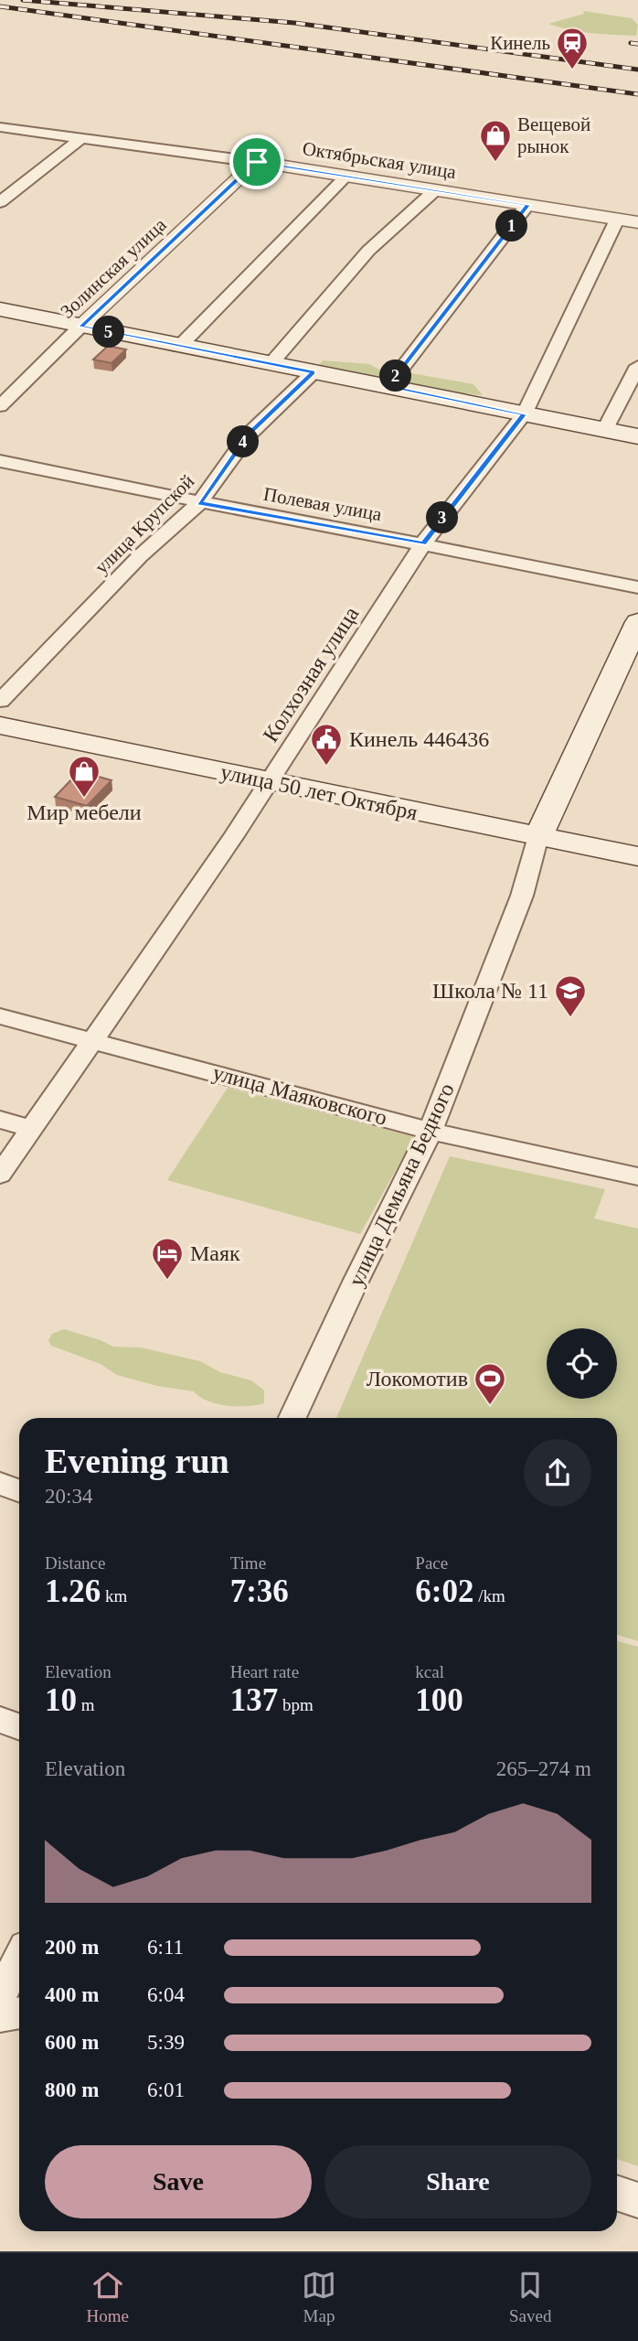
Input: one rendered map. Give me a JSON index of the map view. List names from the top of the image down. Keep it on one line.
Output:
{"streets":{"main road":["улица 50 лет Октября","улица Демьяна Бедного"],"street":["Октябрьская улица","Золинская улица","Полевая улица","улица Крупской","Колхозная улица","улица Маяковского"]},"crossings":[["Октябрьская улица","Золинская улица"],["Октябрьская улица","Колхозная улица"],["Полевая улица","улица Крупской"],["Полевая улица","Колхозная улица"],["Колхозная улица","улица 50 лет Октября"],["Колхозная улица","улица Маяковского"],["улица 50 лет Октября","улица Демьяна Бедного"],["улица Маяковского","улица Демьяна Бедного"]],"places":{"station":["Кинель"],"shop":["Вещевой рынок","Мир мебели"],"public building":["Кинель 446436"],"school or university":["Школа № 11"],"hotel":["Маяк"],"sports":["Локомотив"]},"page":{"pins":["1","5","2","4","3"],"heading":["Evening run","20:34"],"stats":[["Distance","1.26 km"],["Time","7:36"],["Pace","6:02 /km"],["Elevation","10 m"],["Heart rate","137 bpm"],["kcal","100"]],"chart":["Elevation","265–274 m"],"list":[{"name":"200 m","note":"6:11"},{"name":"400 m","note":"6:04"},{"name":"600 m","note":"5:39"},{"name":"800 m","note":"6:01"}],"buttons":["Save","Share"],"tabs":["Home","Map","Saved"]}}
